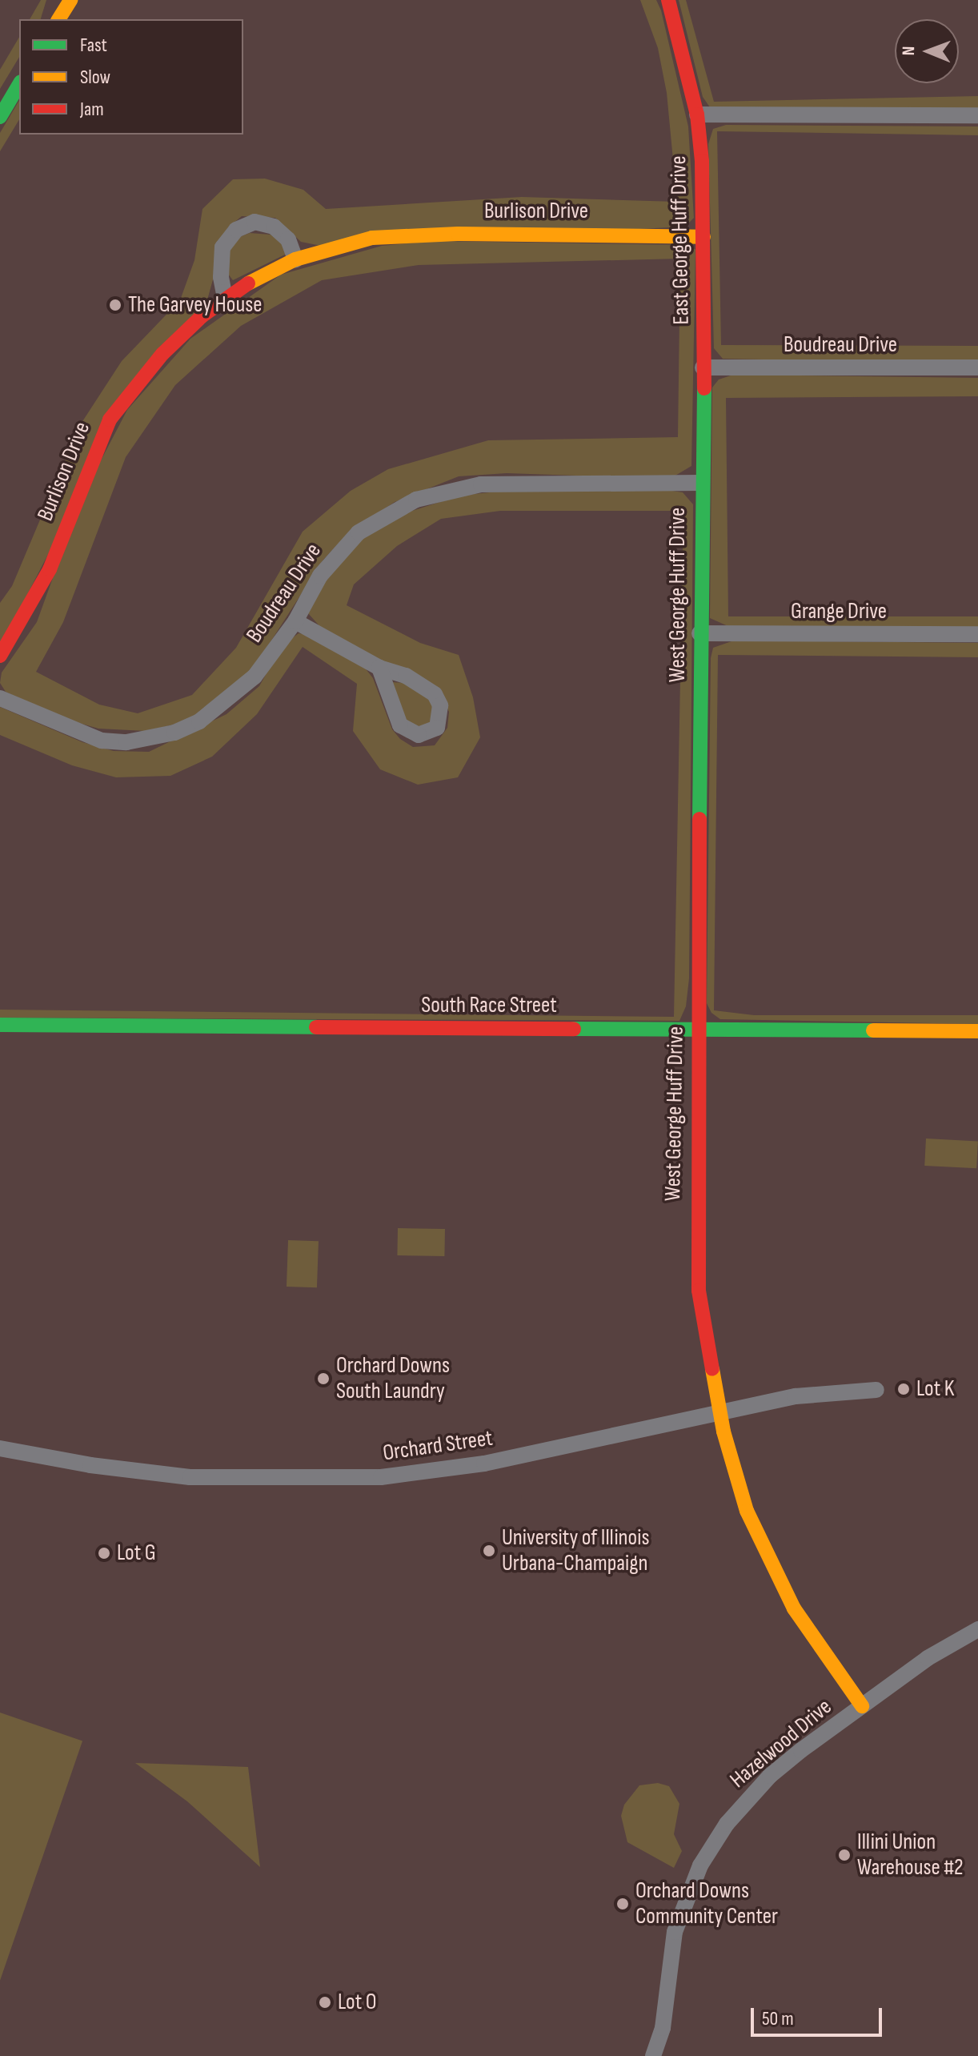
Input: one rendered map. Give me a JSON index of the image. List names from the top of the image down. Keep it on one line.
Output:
{"streets":{"street":["Burlison Drive","East George Huff Drive","Boudreau Drive","West George Huff Drive","Grange Drive","South Race Street","Orchard Street","Hazelwood Drive"]},"crossings":[["Burlison Drive","East George Huff Drive"],["East George Huff Drive","Boudreau Drive"],["East George Huff Drive","West George Huff Drive"],["Boudreau Drive","West George Huff Drive"],["West George Huff Drive","Grange Drive"],["West George Huff Drive","South Race Street"],["West George Huff Drive","Orchard Street"],["West George Huff Drive","Hazelwood Drive"]],"places":["The Garvey House","Orchard Downs South Laundry","Lot K","University of Illinois Urbana-Champaign","Lot G","Illini Union Warehouse #2","Orchard Downs Community Center","Lot O"],"legend":["Fast","Slow","Jam"],"scale_bar":"50 m","north":"left"}
